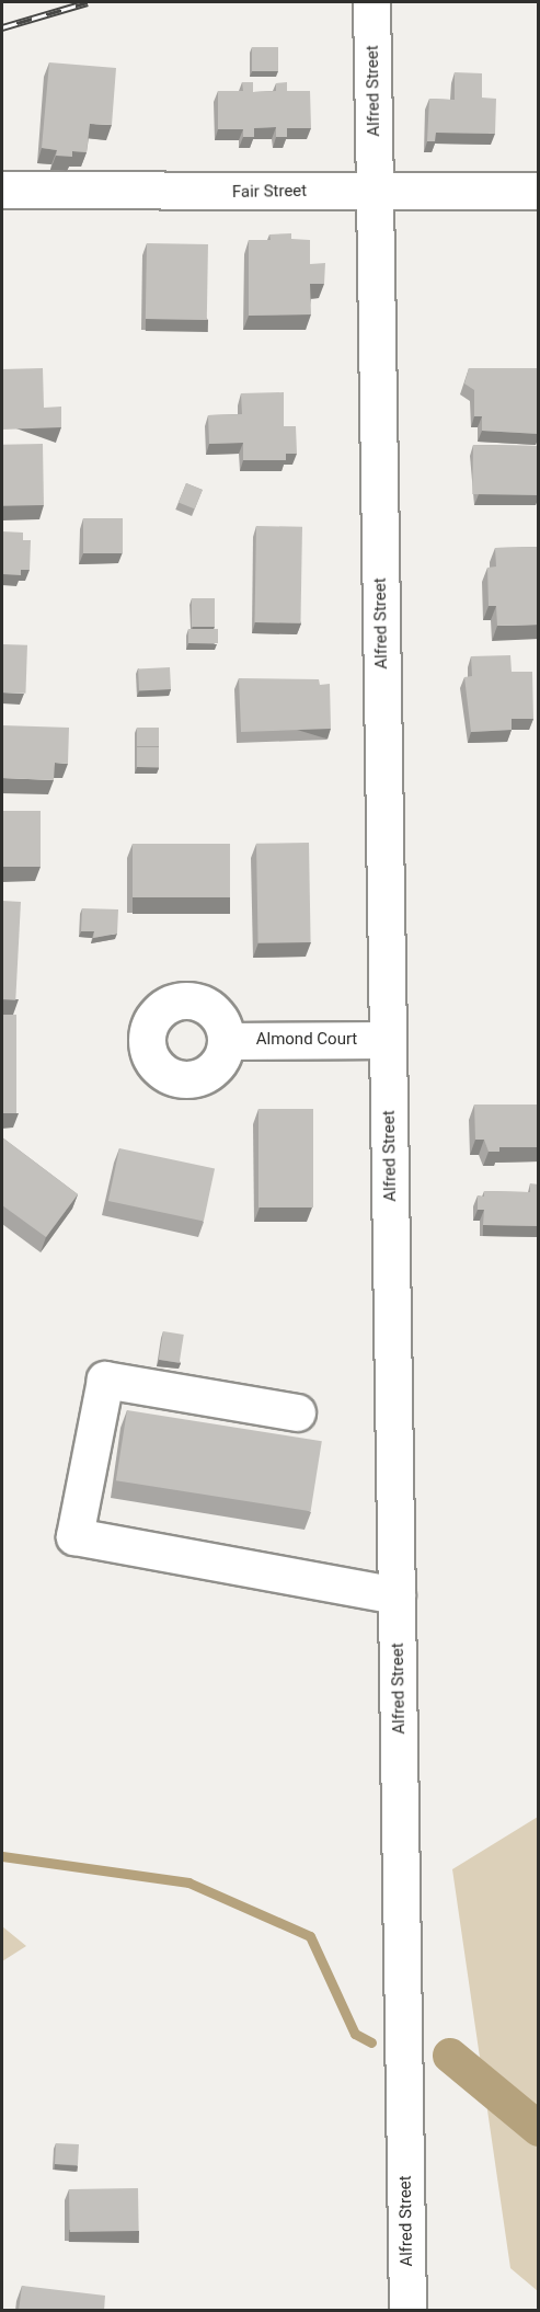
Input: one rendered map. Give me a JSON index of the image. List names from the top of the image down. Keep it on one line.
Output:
{"streets":{"main road":["Alfred Street","Fair Street","Almond Court"]},"crossings":[["Alfred Street","Fair Street"],["Alfred Street","Almond Court"]]}
